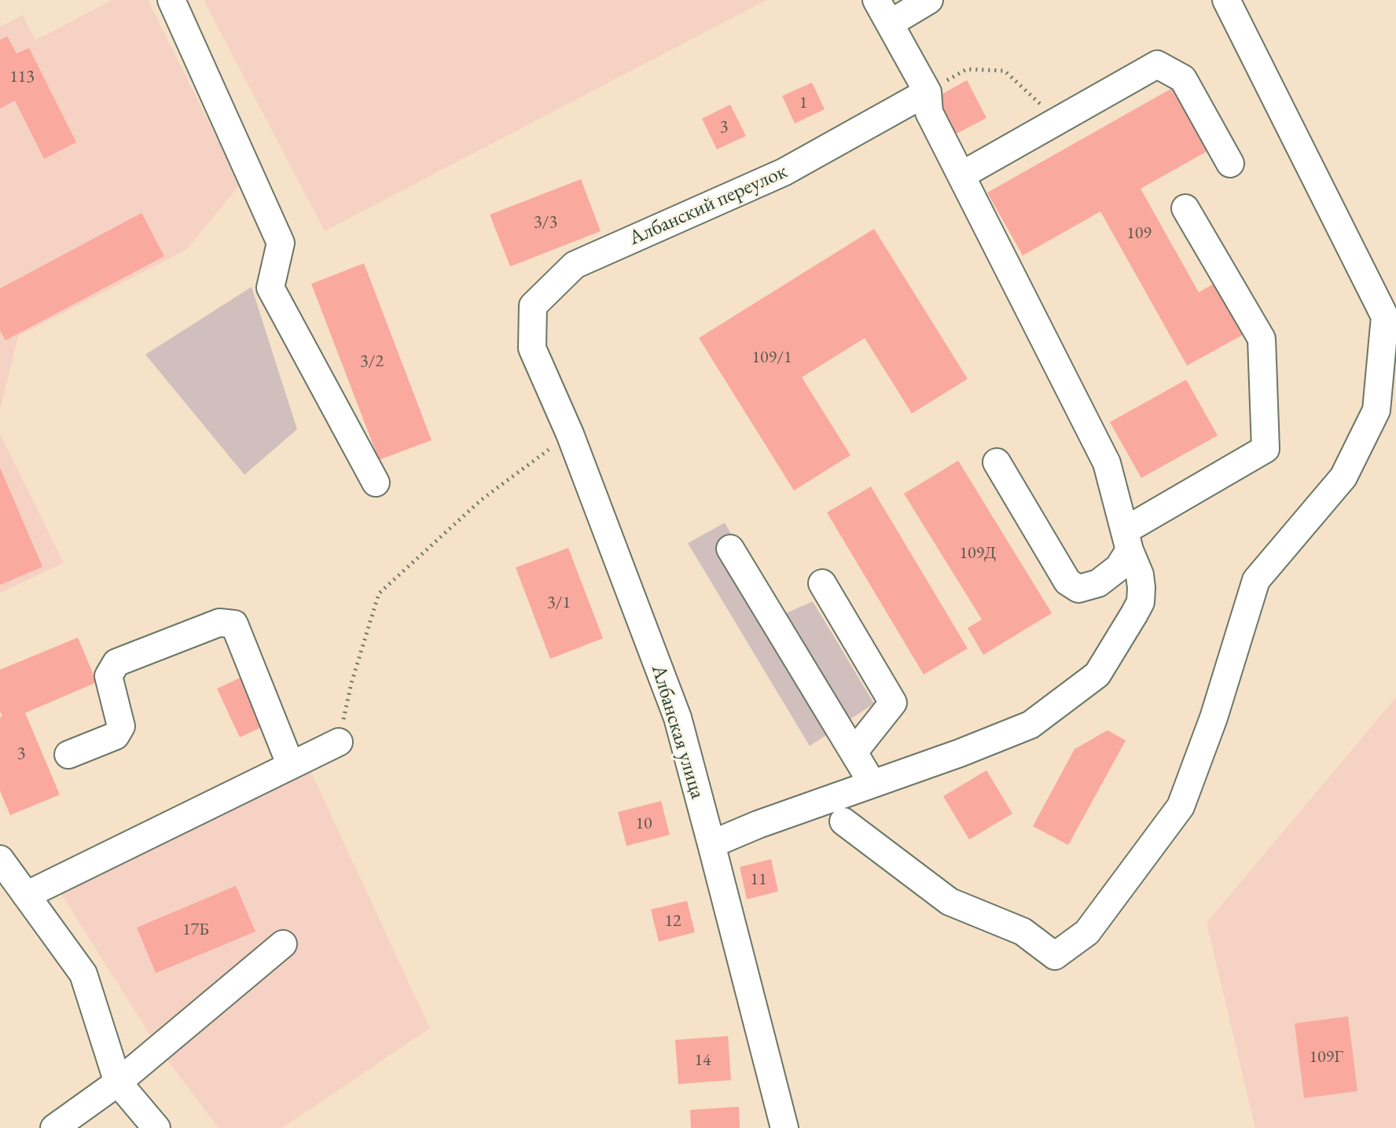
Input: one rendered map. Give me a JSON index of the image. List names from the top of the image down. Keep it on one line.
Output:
{"streets":{"street":["Албанский переулок","Албанская улица"]},"crossings":[["Албанский переулок","Албанская улица"]],"house_numbers":["113","1","3","3/3","109","109/1","3/2","109Д","3/1","3","10","11","12","17Б","109Г","14"]}
